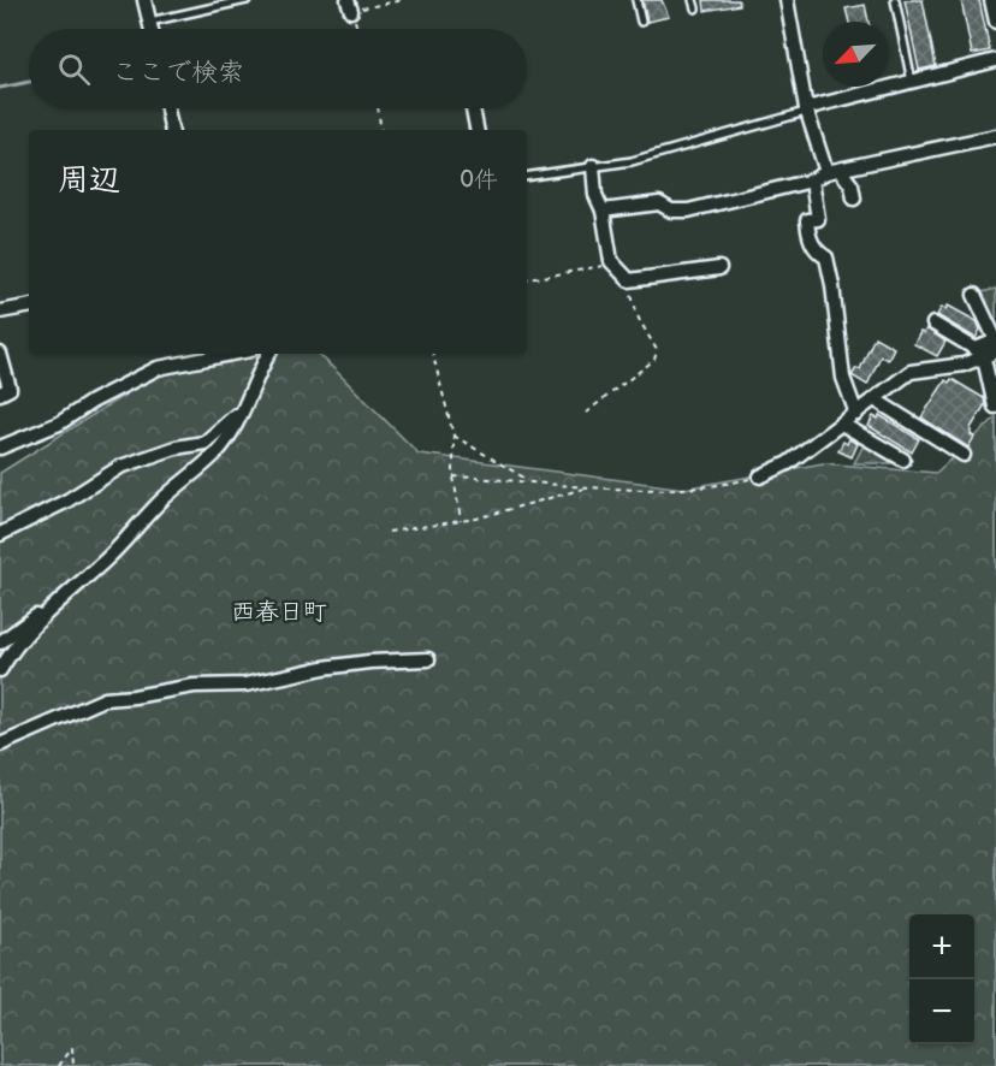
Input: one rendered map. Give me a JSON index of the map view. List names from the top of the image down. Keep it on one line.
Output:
{"districts":["西春日町"],"north":"bottom left","page":{"search":"ここで検索","heading":["周辺","0件"],"map_buttons":["+","−"]}}
